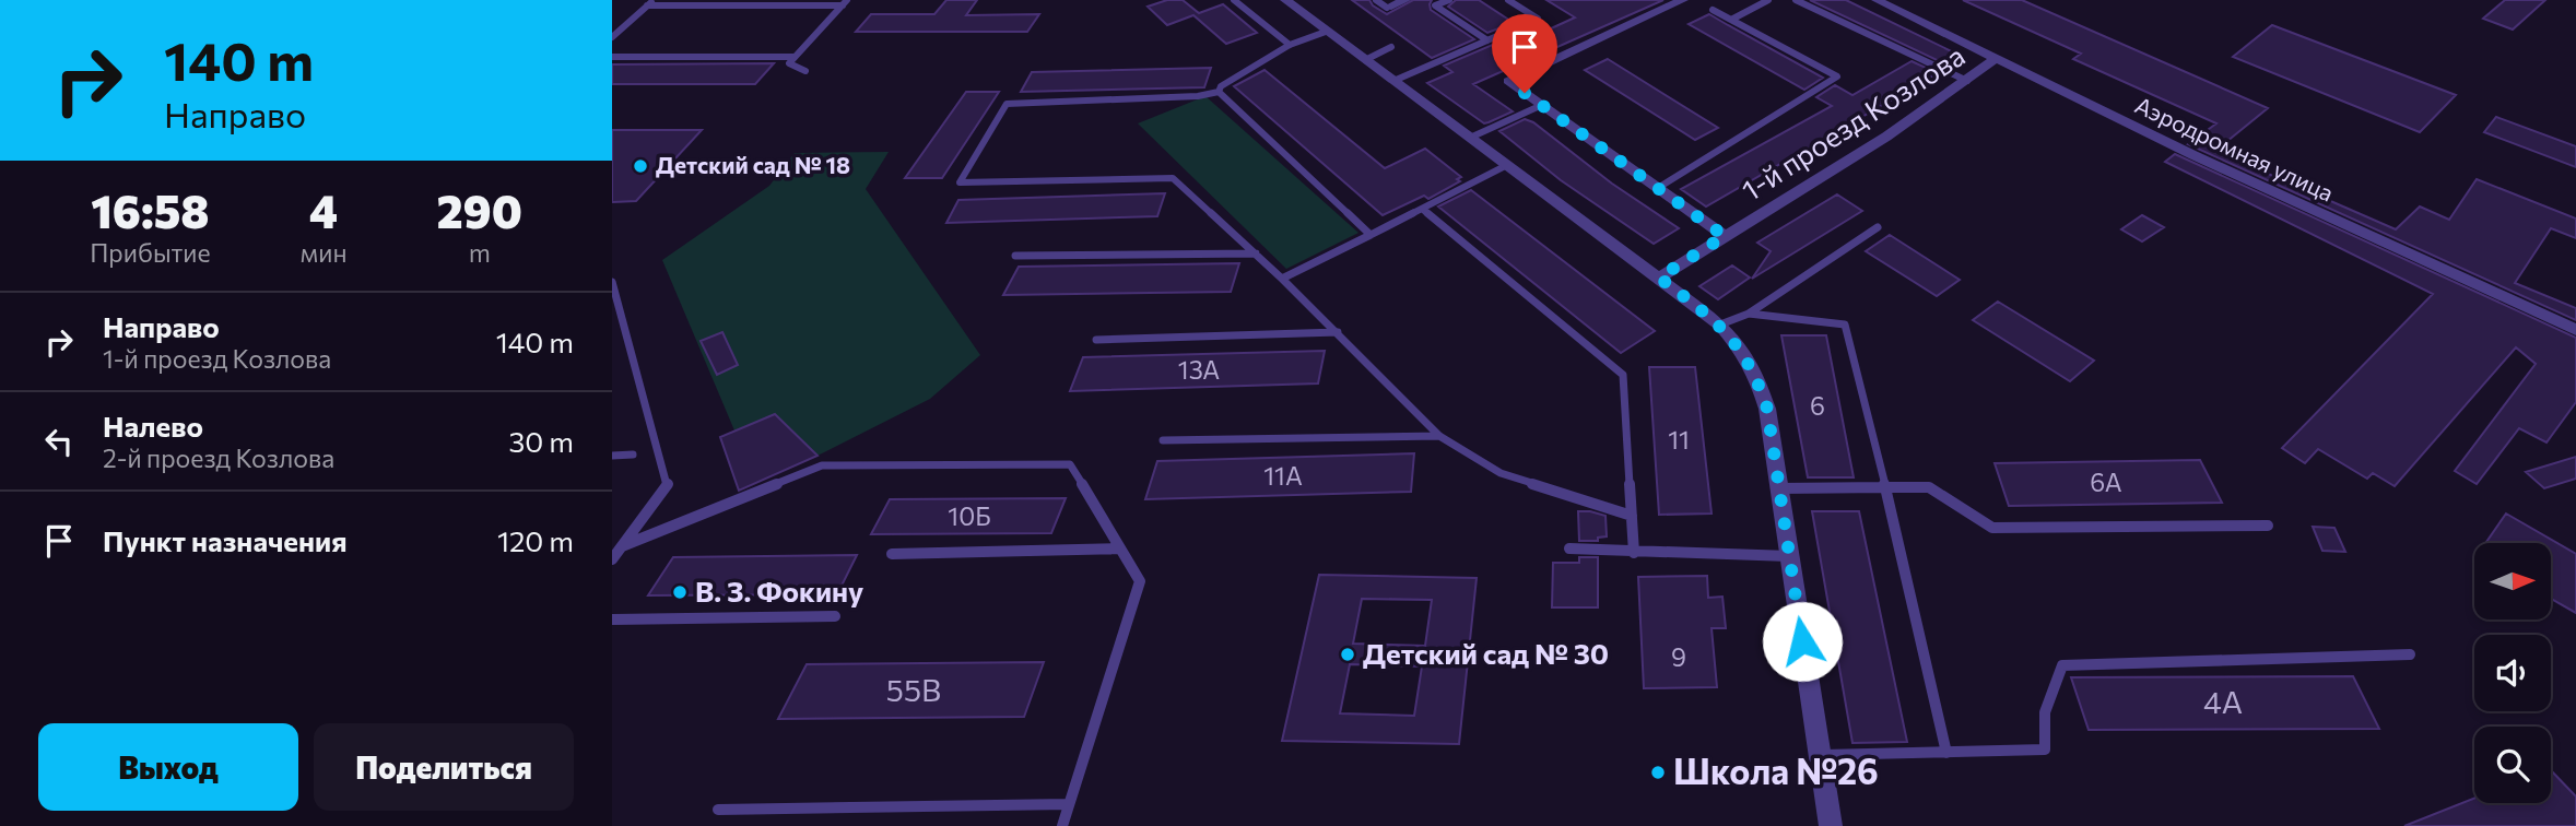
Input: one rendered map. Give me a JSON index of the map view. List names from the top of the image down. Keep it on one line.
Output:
{"streets":{"street":["1-й проезд Козлова","Аэродромная улица"]},"crossings":[["1-й проезд Козлова","Аэродромная улица"]],"places":["Детский сад № 18","В. З. Фокину","Детский сад № 30","Школа №26"],"house_numbers":["13А","6","11","11А","6А","10Б","9","55В","4А"],"north":"right","page":{"turn":["140 m","Направо"],"eta":["16:58","Прибытие","4","мин","290","m"],"list":[{"name":"Направо","note":"1-й проезд Козлова","value":"140 m"},{"name":"Налево","note":"2-й проезд Козлова","value":"30 m"},{"name":"Пункт назначения","value":"120 m"}],"buttons":["Выход","Поделиться"]}}
